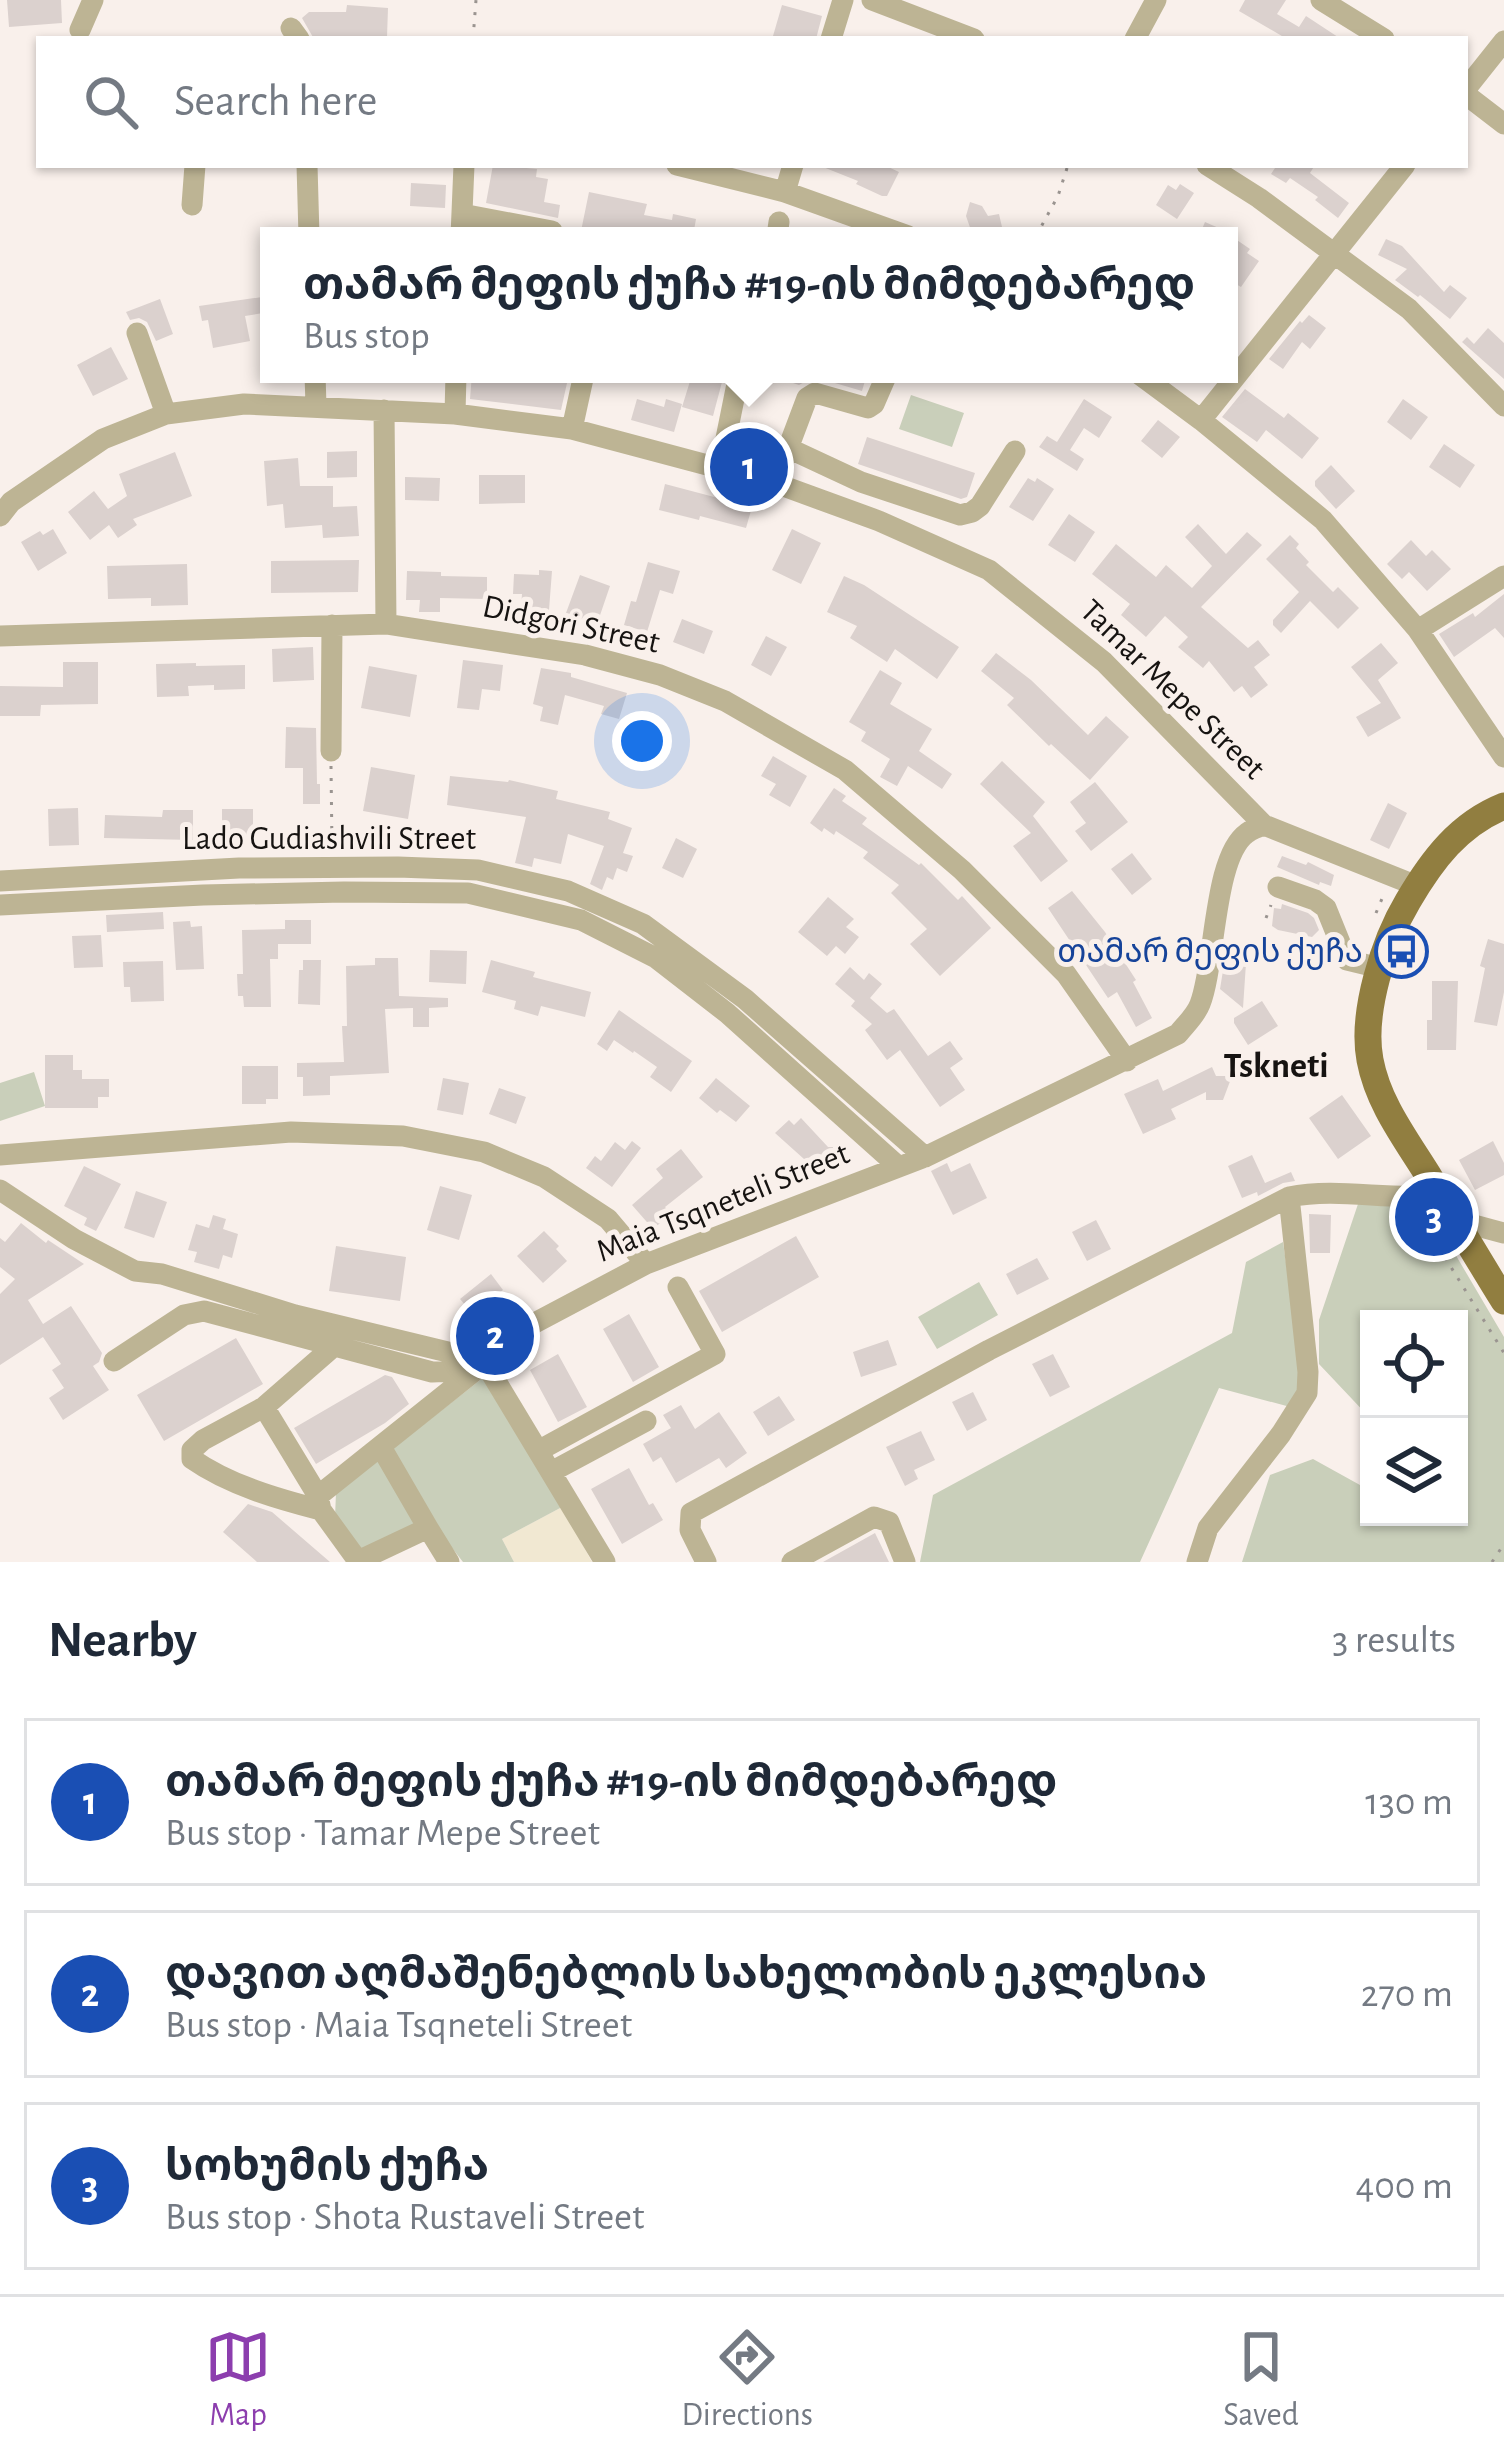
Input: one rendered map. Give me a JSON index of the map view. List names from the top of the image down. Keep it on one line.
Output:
{"streets":{"street":["Didgori Street","Tamar Mepe Street","Lado Gudiashvili Street","Maia Tsqneteli Street"]},"crossings":[["Didgori Street","Maia Tsqneteli Street"],["Tamar Mepe Street","Maia Tsqneteli Street"],["Lado Gudiashvili Street","Maia Tsqneteli Street"]],"districts":["Tskneti"],"places":{"bus stop":["თამარ მეფის ქუჩა"]},"page":{"search":"Search here","popup":["თამარ მეფის ქუჩა #19-ის მიმდებარედ","Bus stop"],"pins":["1","3","2"],"heading":["Nearby","3 results"],"list":[{"mark":"1","name":"თამარ მეფის ქუჩა #19-ის მიმდებარედ","note":"Bus stop · Tamar Mepe Street","value":"130 m"},{"mark":"2","name":"დავით აღმაშენებლის სახელობის ეკლესია","note":"Bus stop · Maia Tsqneteli Street","value":"270 m"},{"mark":"3","name":"სოხუმის ქუჩა","note":"Bus stop · Shota Rustaveli Street","value":"400 m"}],"nav":["Map","Directions","Saved"]}}
